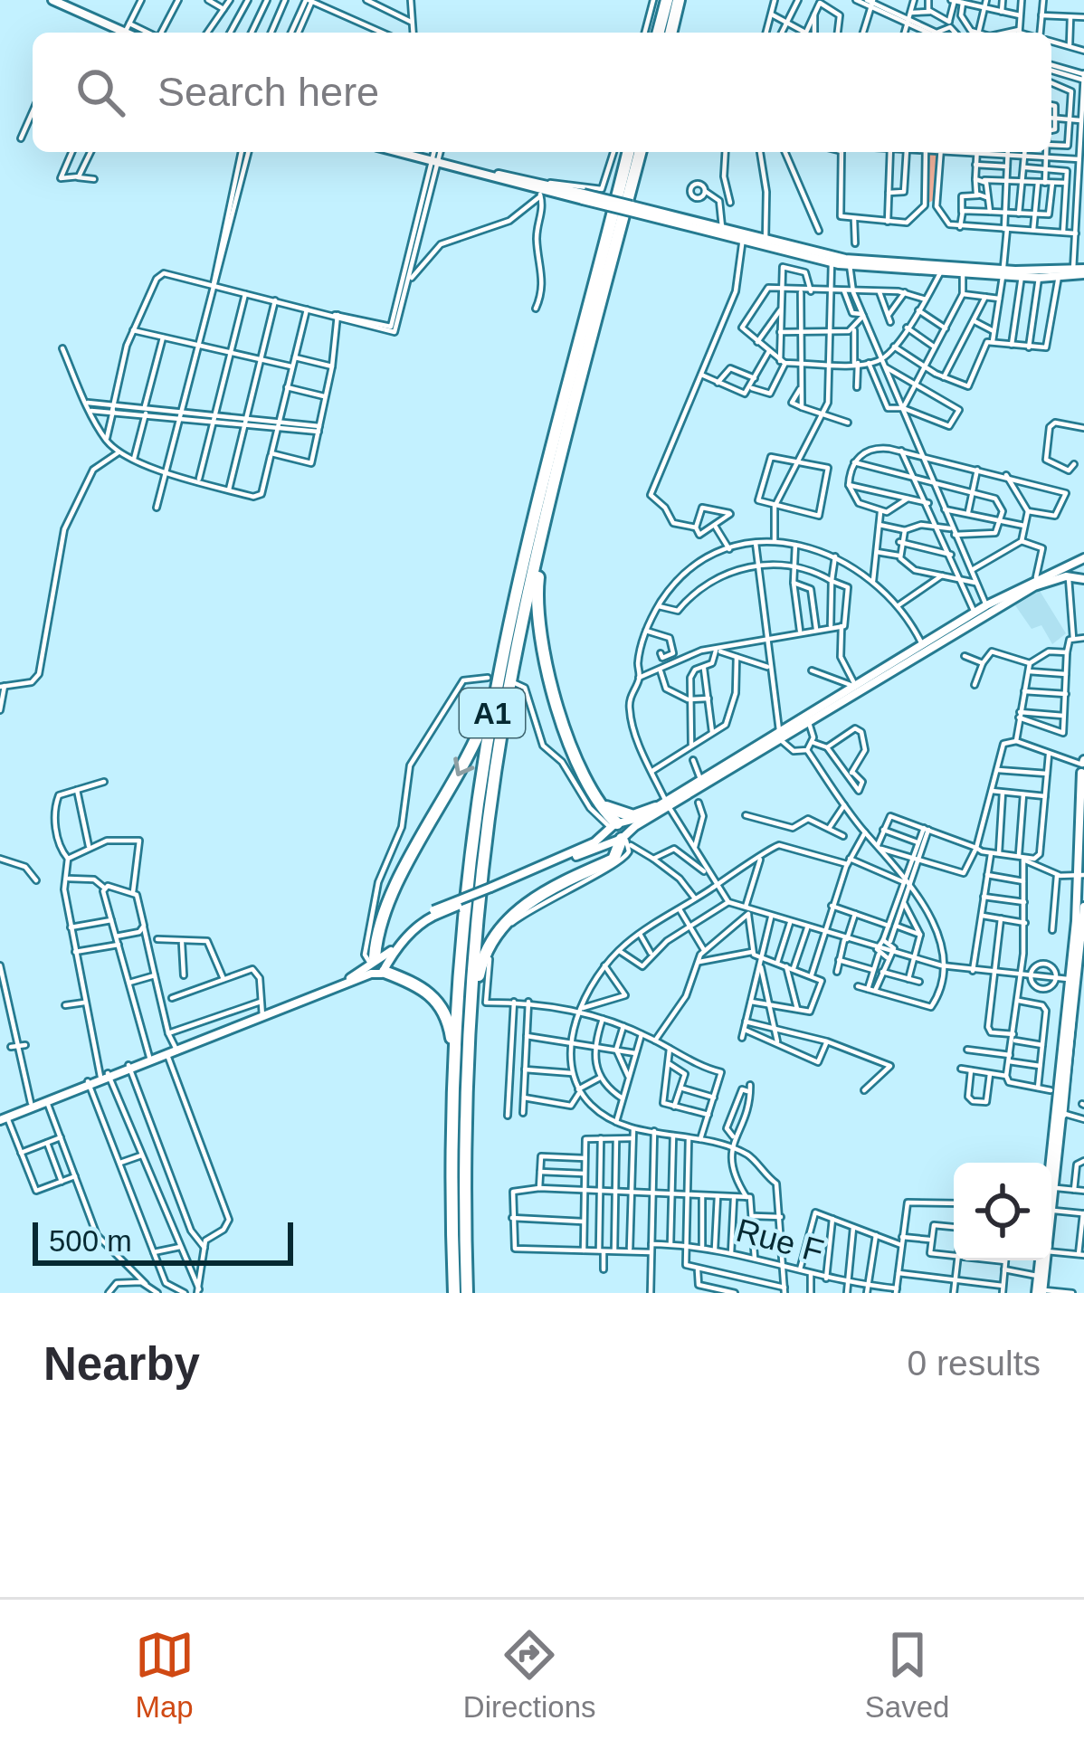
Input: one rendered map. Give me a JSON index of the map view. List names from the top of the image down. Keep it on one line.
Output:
{"streets":{"highway":["A1"],"street":["Rue F"]},"scale_bar":"500 m","page":{"search":"Search here","scale":"500 m","heading":["Nearby","0 results"],"nav":["Map","Directions","Saved"]}}
